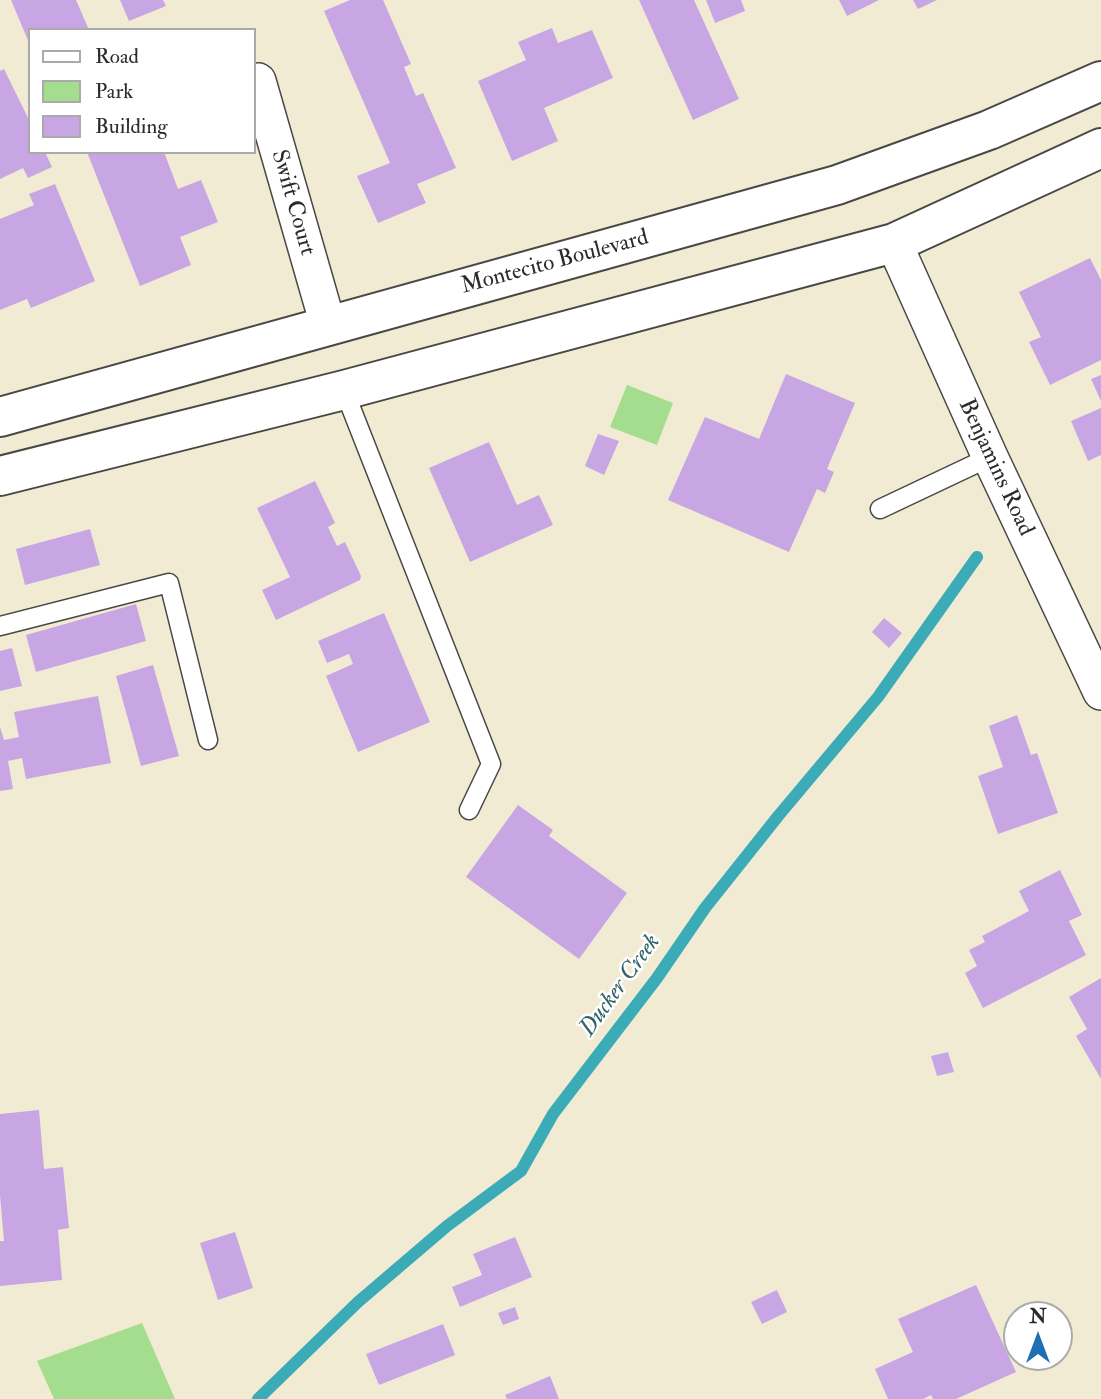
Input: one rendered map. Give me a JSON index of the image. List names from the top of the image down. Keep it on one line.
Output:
{"streets":{"main road":["Montecito Boulevard"],"street":["Swift Court","Benjamins Road"]},"crossings":[["Swift Court","Montecito Boulevard"]],"water":["Ducker Creek"],"legend":["Road","Park","Building"],"north":"top"}
